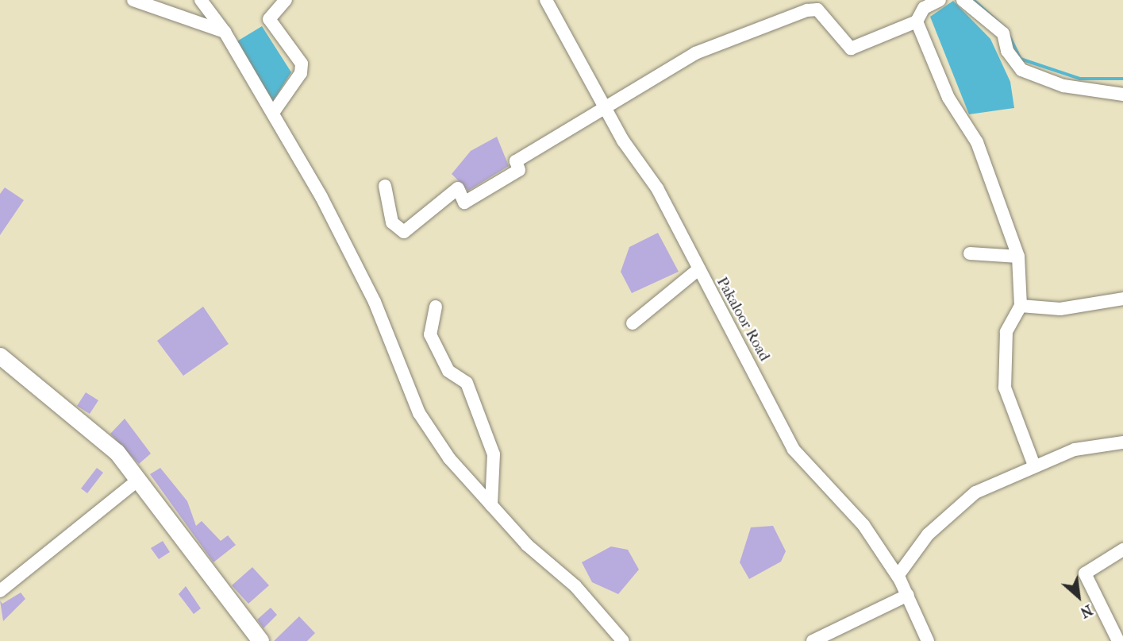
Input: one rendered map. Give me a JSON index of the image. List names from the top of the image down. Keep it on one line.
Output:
{"streets":{"street":["Pakaloor Road"]},"north":"bottom right"}
